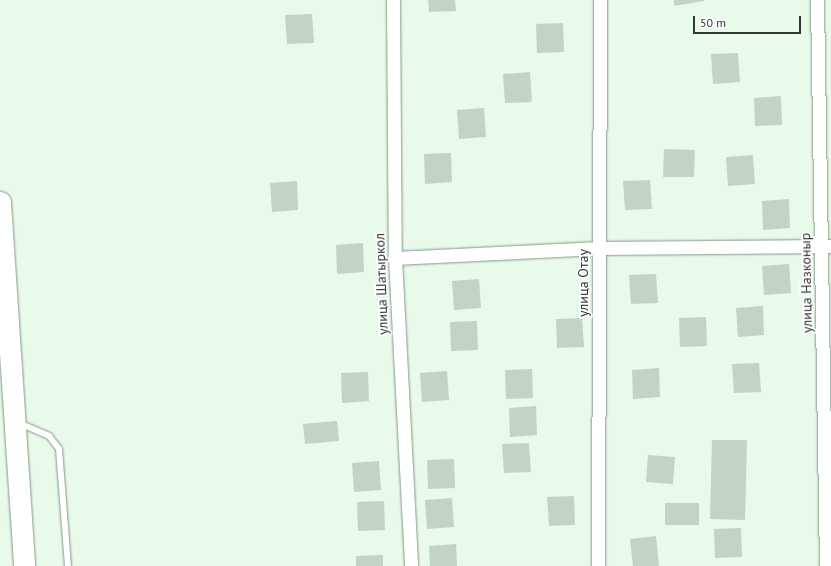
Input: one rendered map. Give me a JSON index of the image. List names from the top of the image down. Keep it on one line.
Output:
{"streets":{"street":["улица Отау","улица Назконыр","улица Шатыркол"]},"scale_bar":"50 m"}
